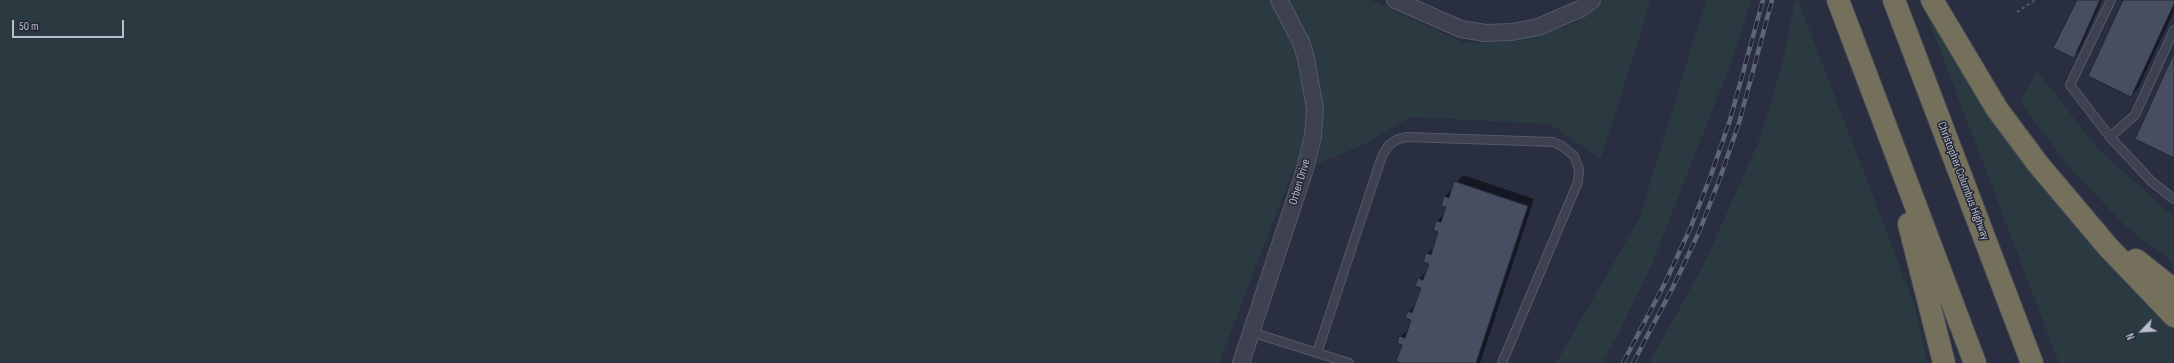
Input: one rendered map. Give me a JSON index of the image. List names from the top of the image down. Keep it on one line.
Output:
{"streets":{"highway":["Christopher Columbus Highway"],"street":["Orben Drive"]},"scale_bar":"50 m","north":"bottom left"}
